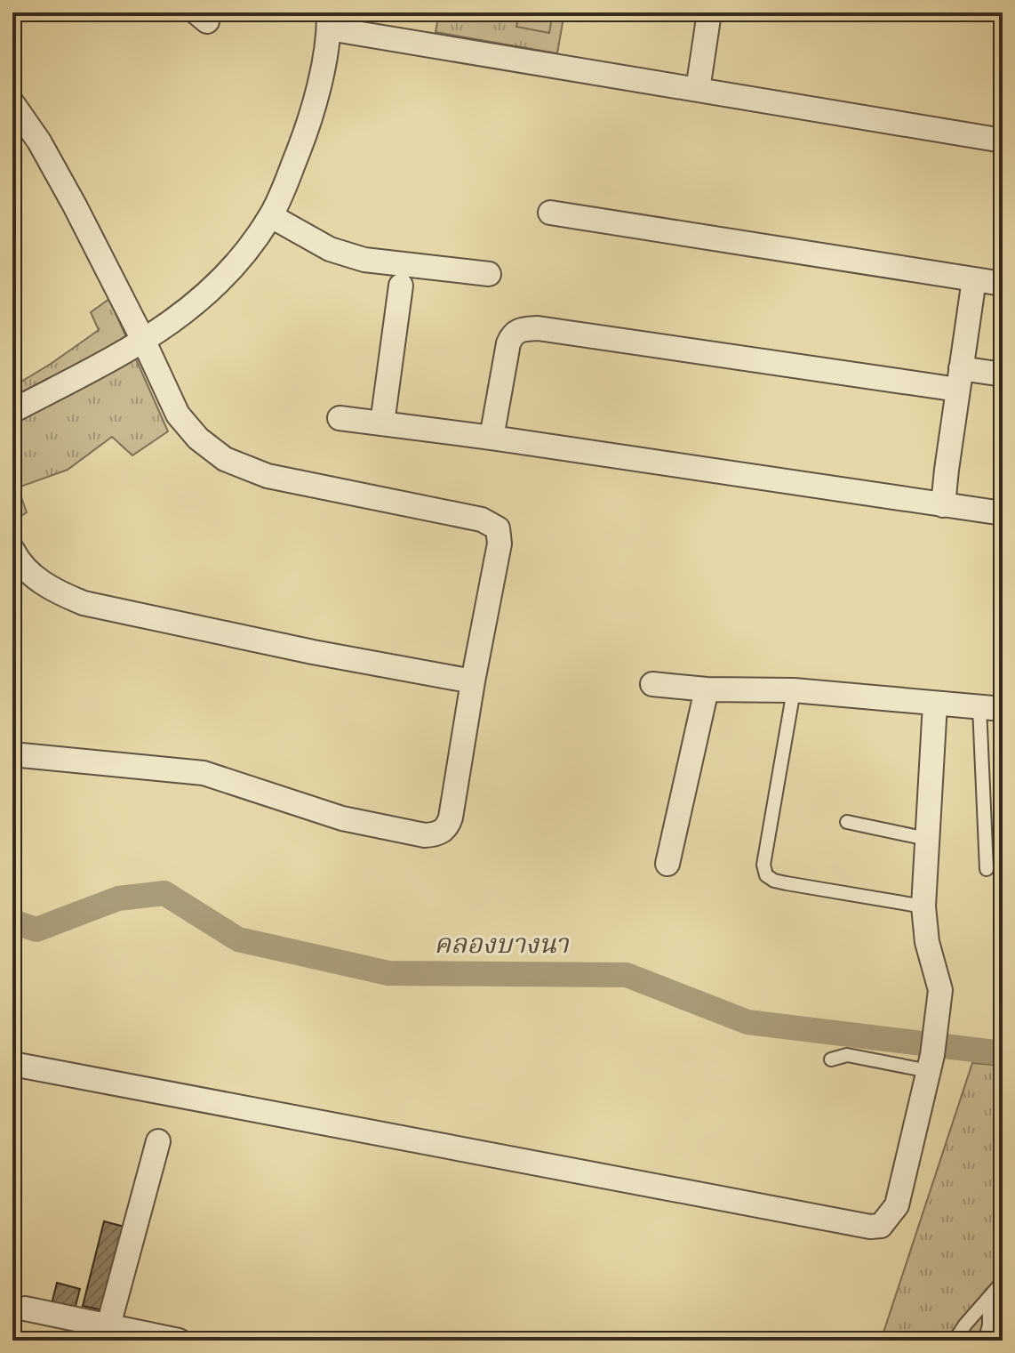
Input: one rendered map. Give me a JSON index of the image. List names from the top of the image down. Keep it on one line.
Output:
{"water":["คลองบางนา"]}
